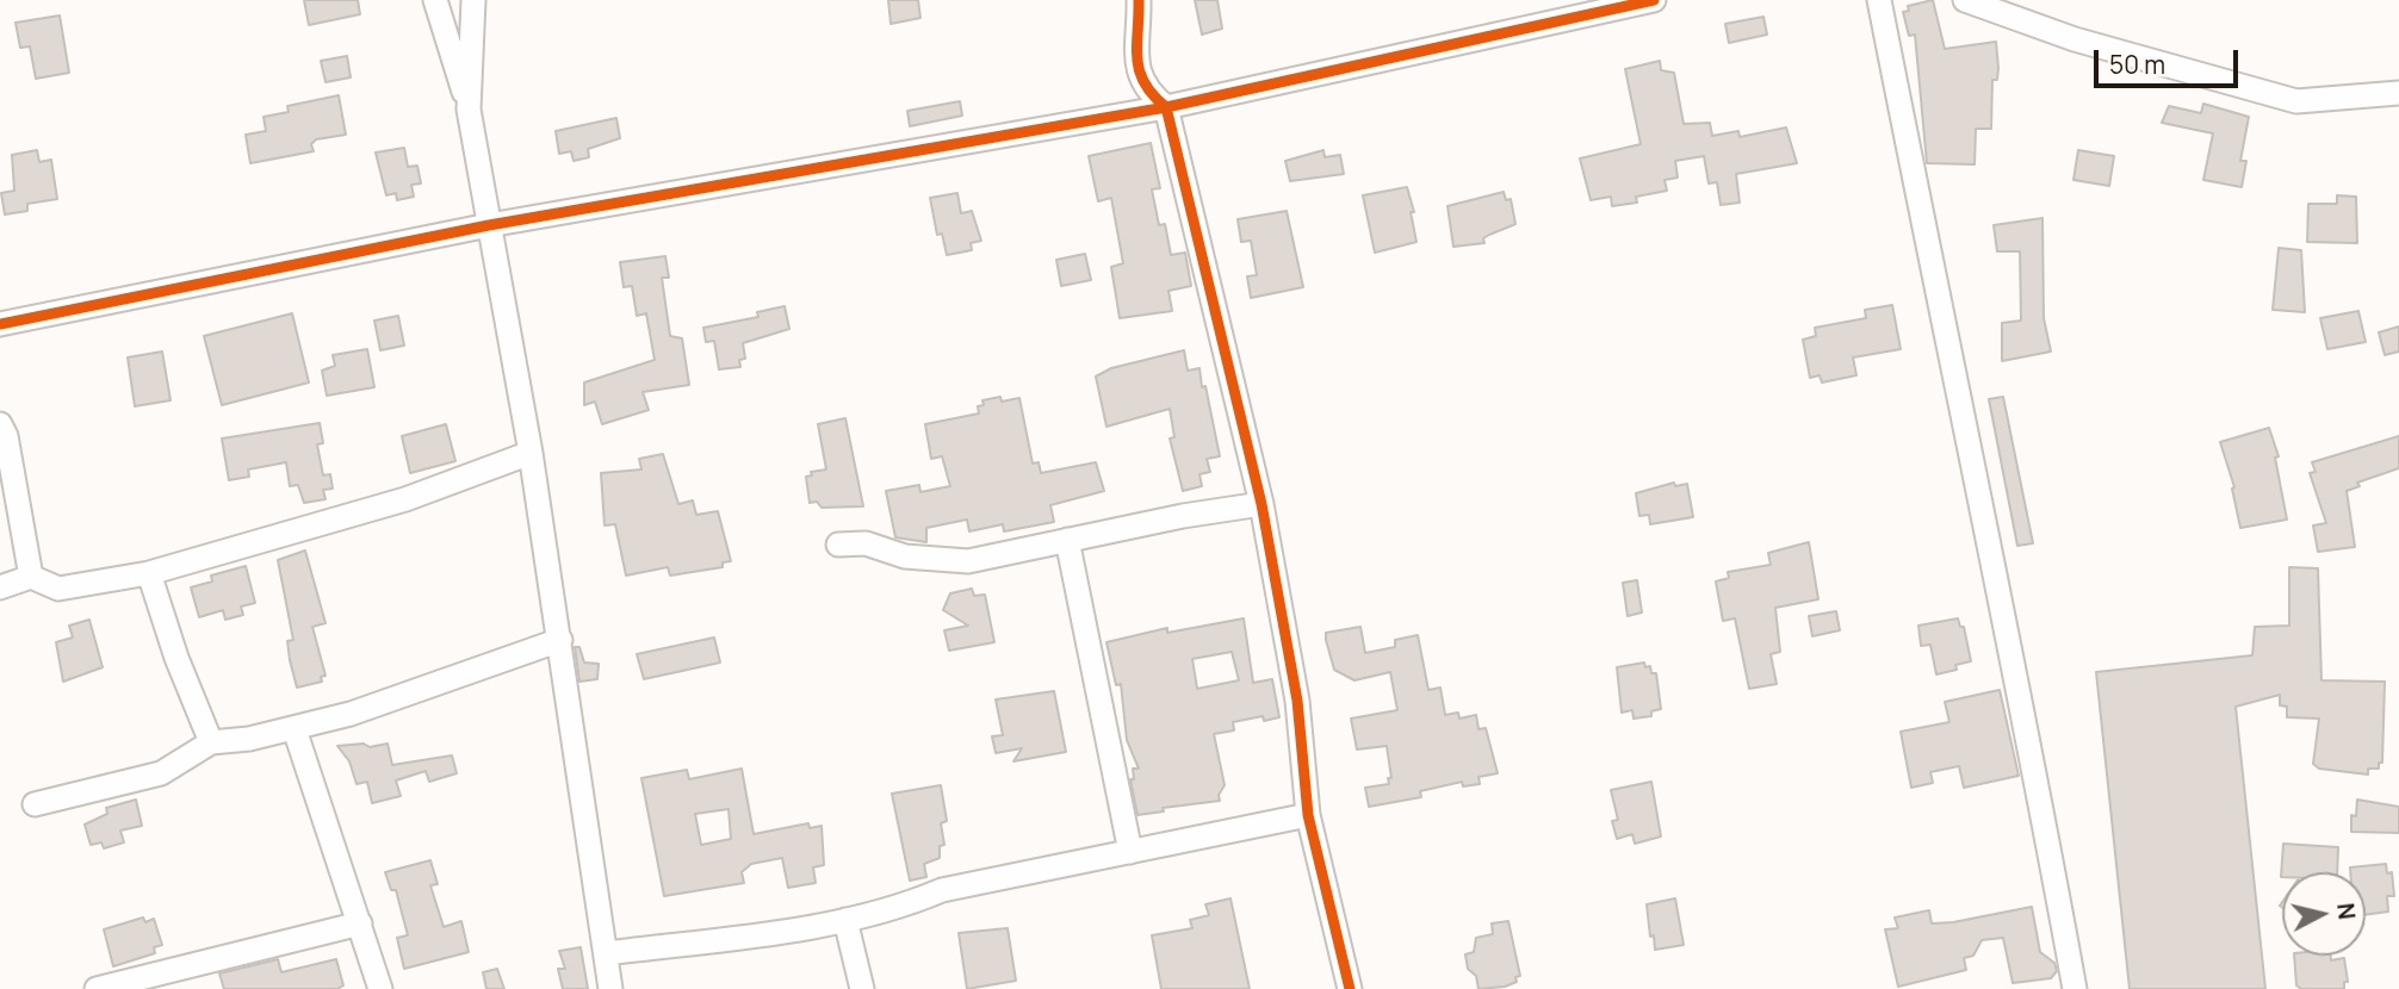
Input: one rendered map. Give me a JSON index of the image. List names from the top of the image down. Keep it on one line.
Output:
{"scale_bar":"50 m","north":"right"}
